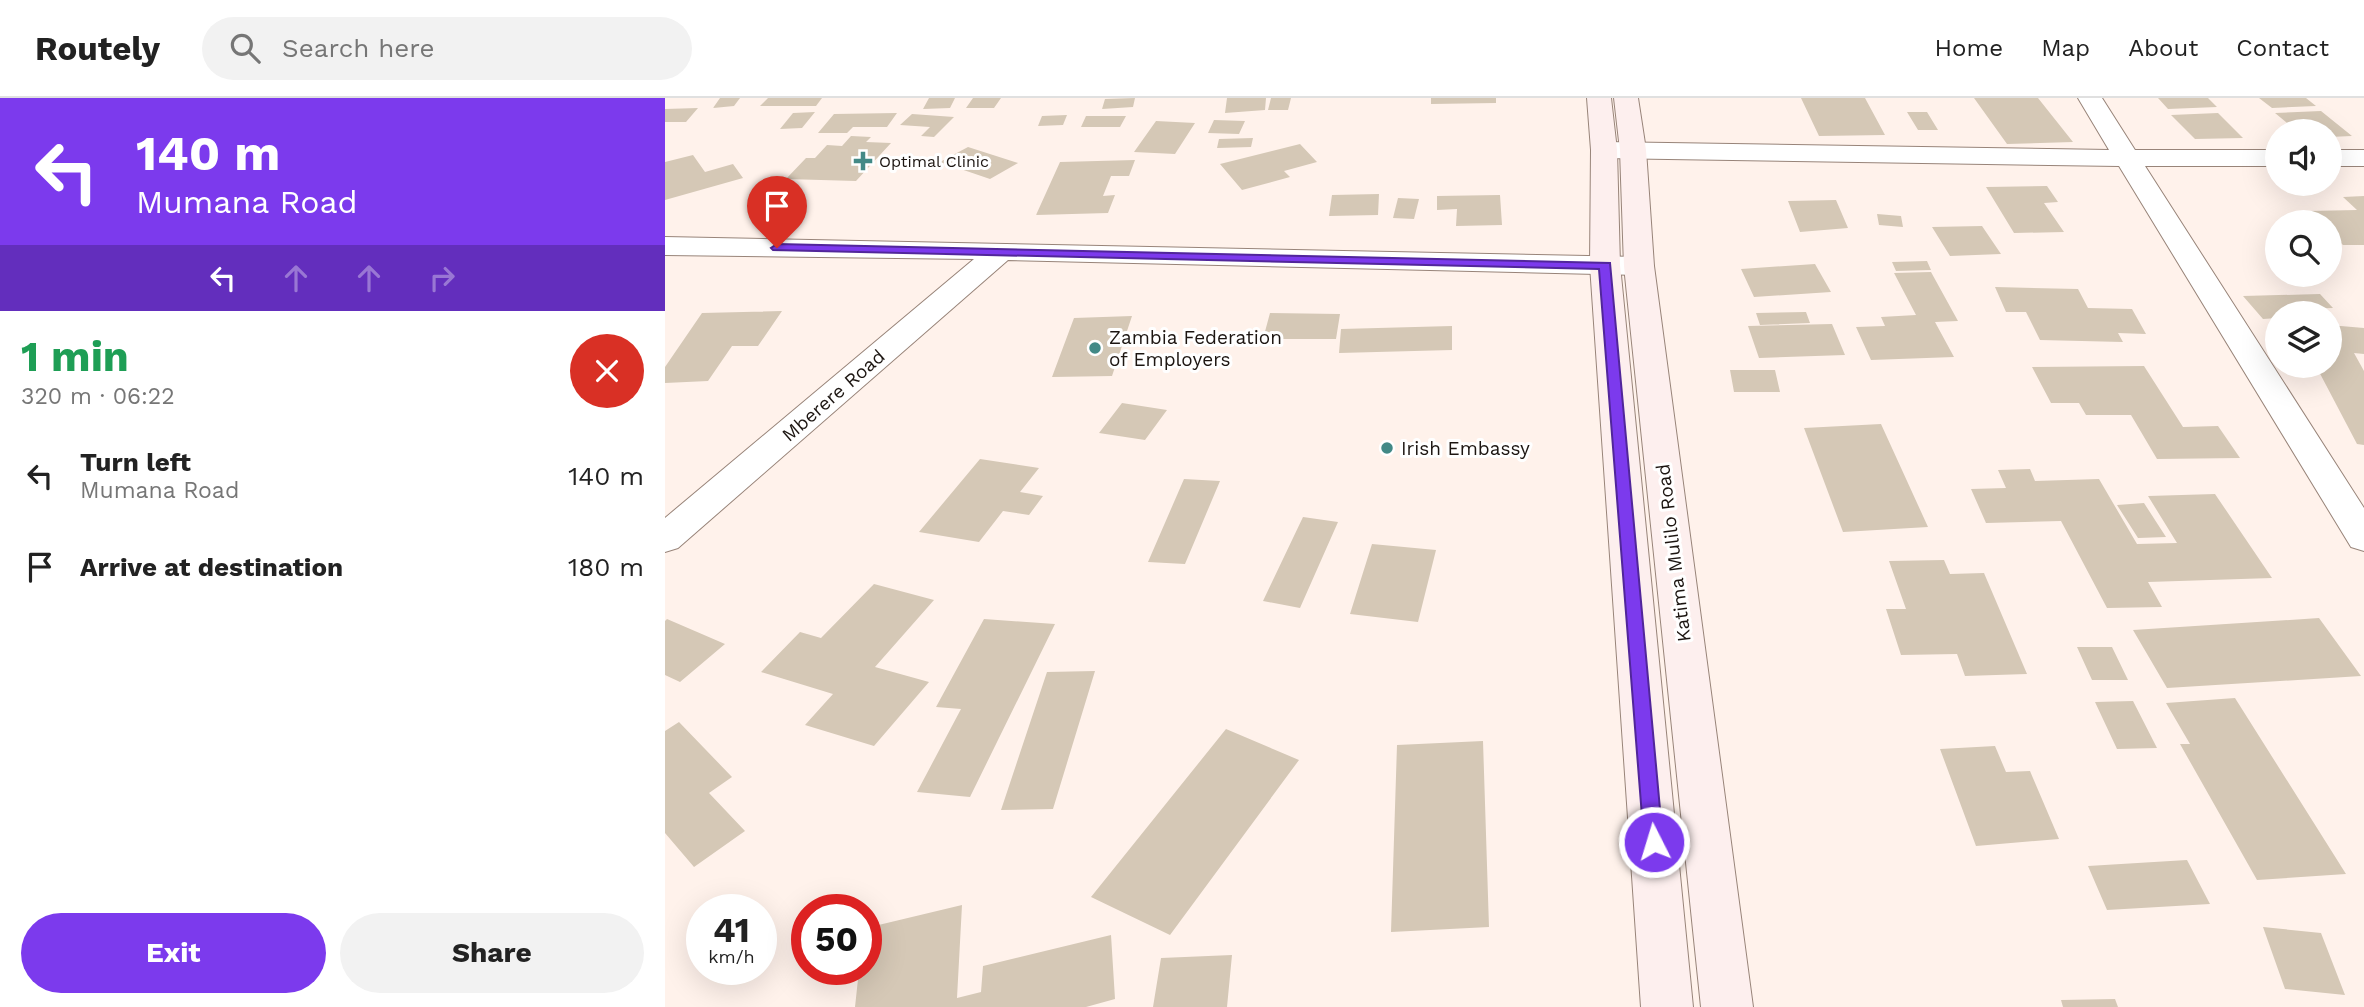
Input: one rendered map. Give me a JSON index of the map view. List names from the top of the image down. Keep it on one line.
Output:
{"streets":{"main road":["Katima Mulilo Road"],"street":["Mberere Road"]},"places":{"health":["Optimal Clinic"],"other":["Zambia Federation of Employers","Irish Embassy"]},"page":{"header":"Routely","search":"Search here","nav":["Home","Map","About","Contact"],"turn":["140 m","Mumana Road"],"heading":["1 min","320 m · 06:22"],"list":[{"name":"Turn left","note":"Mumana Road","value":"140 m"},{"name":"Arrive at destination","value":"180 m"}],"speed":"41 km/h","limit":"50","buttons":["Exit","Share"]}}
